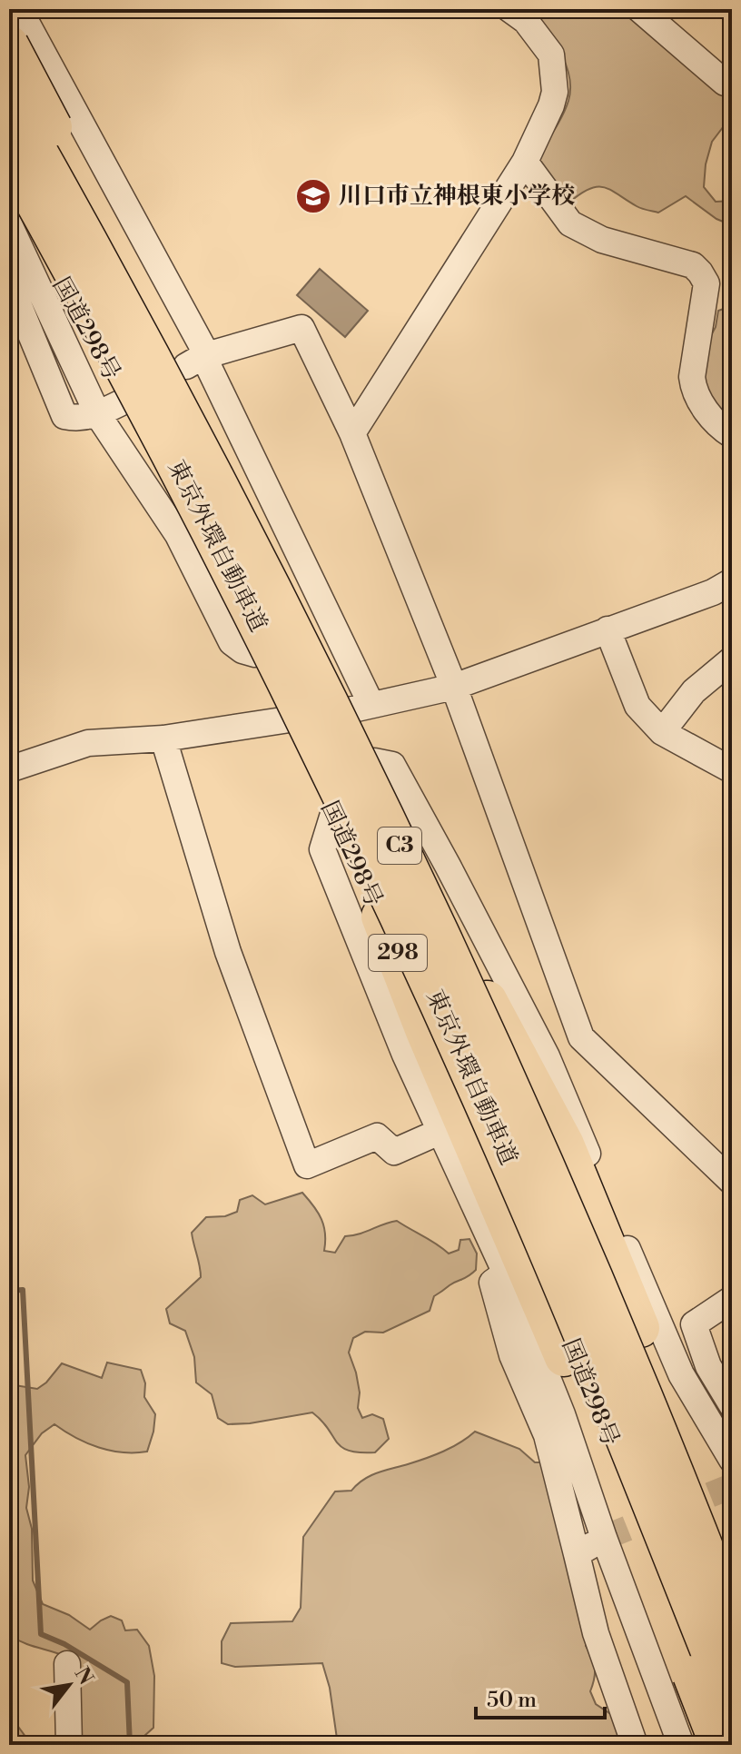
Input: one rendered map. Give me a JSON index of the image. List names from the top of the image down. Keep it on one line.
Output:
{"streets":{"highway":["国道298号","東京外環自動車道","C3","298"]},"places":{"school or university":["川口市立神根東小学校"]},"scale_bar":"50 m","north":"top right"}
